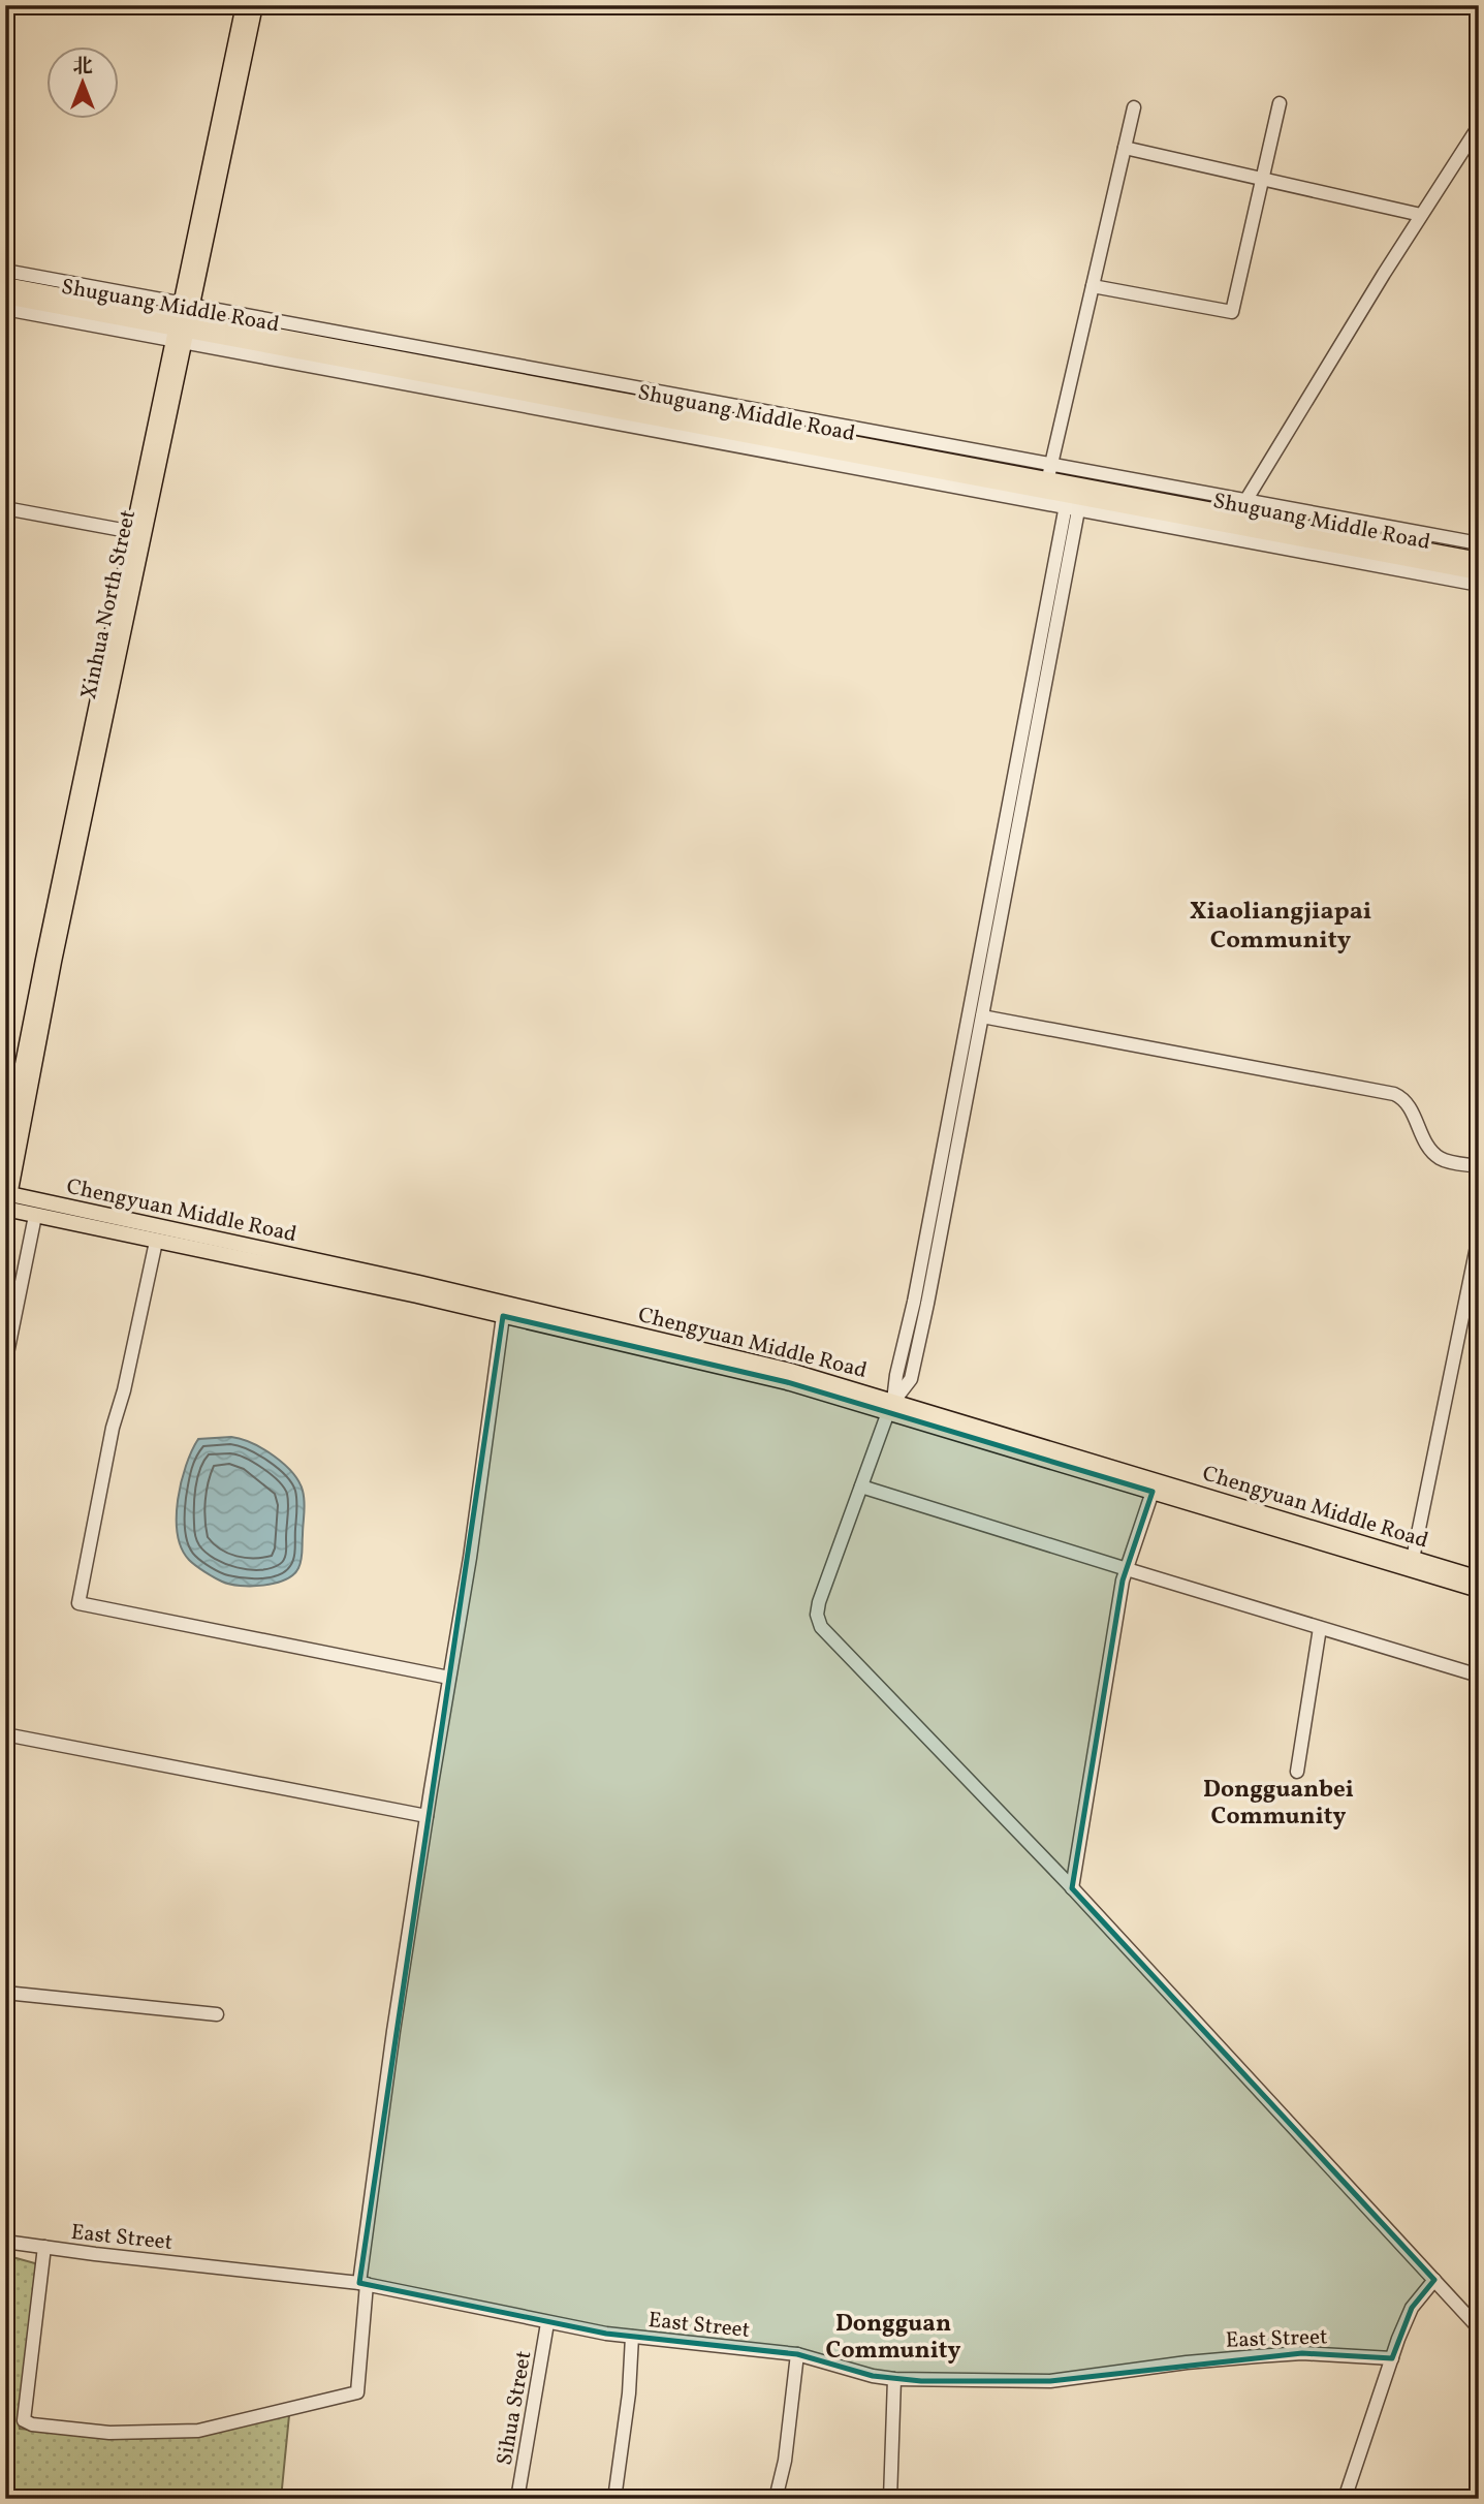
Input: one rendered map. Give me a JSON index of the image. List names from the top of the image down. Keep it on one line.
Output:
{"streets":{"main road":["Shuguang Middle Road","Xinhua North Street","Chengyuan Middle Road"],"street":["East Street","Sihua Street"]},"crossings":[["Shuguang Middle Road","Xinhua North Street"],["Xinhua North Street","Chengyuan Middle Road"],["East Street","Sihua Street"]],"districts":["Xiaoliangjiapai Community","Dongguanbei Community","Dongguan Community"],"north":"top"}
